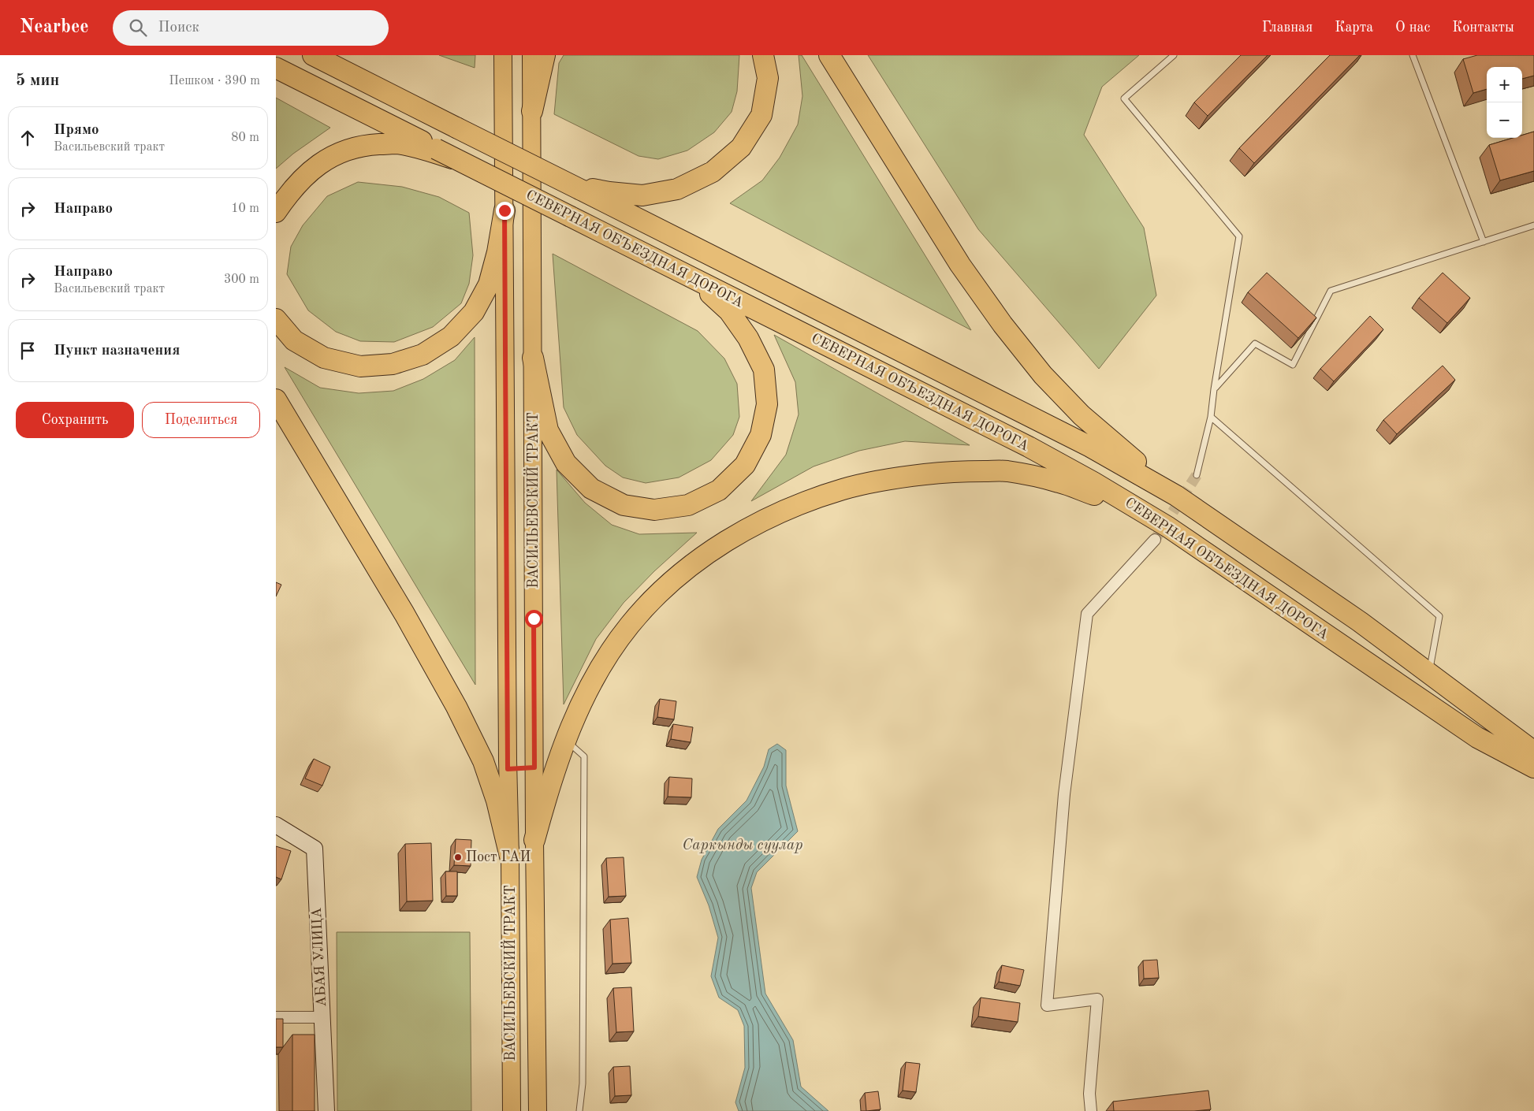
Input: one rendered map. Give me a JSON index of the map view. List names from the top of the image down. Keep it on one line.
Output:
{"streets":{"highway":["СЕВЕРНАЯ ОБЪЕЗДНАЯ ДОРОГА"],"main road":["ВАСИЛЬЕВСКИЙ ТРАКТ"],"street":["АБАЯ УЛИЦА"]},"water":["Саркынды суулар"],"places":["Пост ГАИ"],"page":{"header":"Nearbee","search":"Поиск","nav":["Главная","Карта","О нас","Контакты"],"heading":["5 мин","Пешком · 390 m"],"map_buttons":["+","−"],"list":[["Прямо","Васильевский тракт","80 m"],["Направо","10 m"],["Направо","Васильевский тракт","300 m"],"Пункт назначения"],"buttons":["Сохранить","Поделиться"]}}
